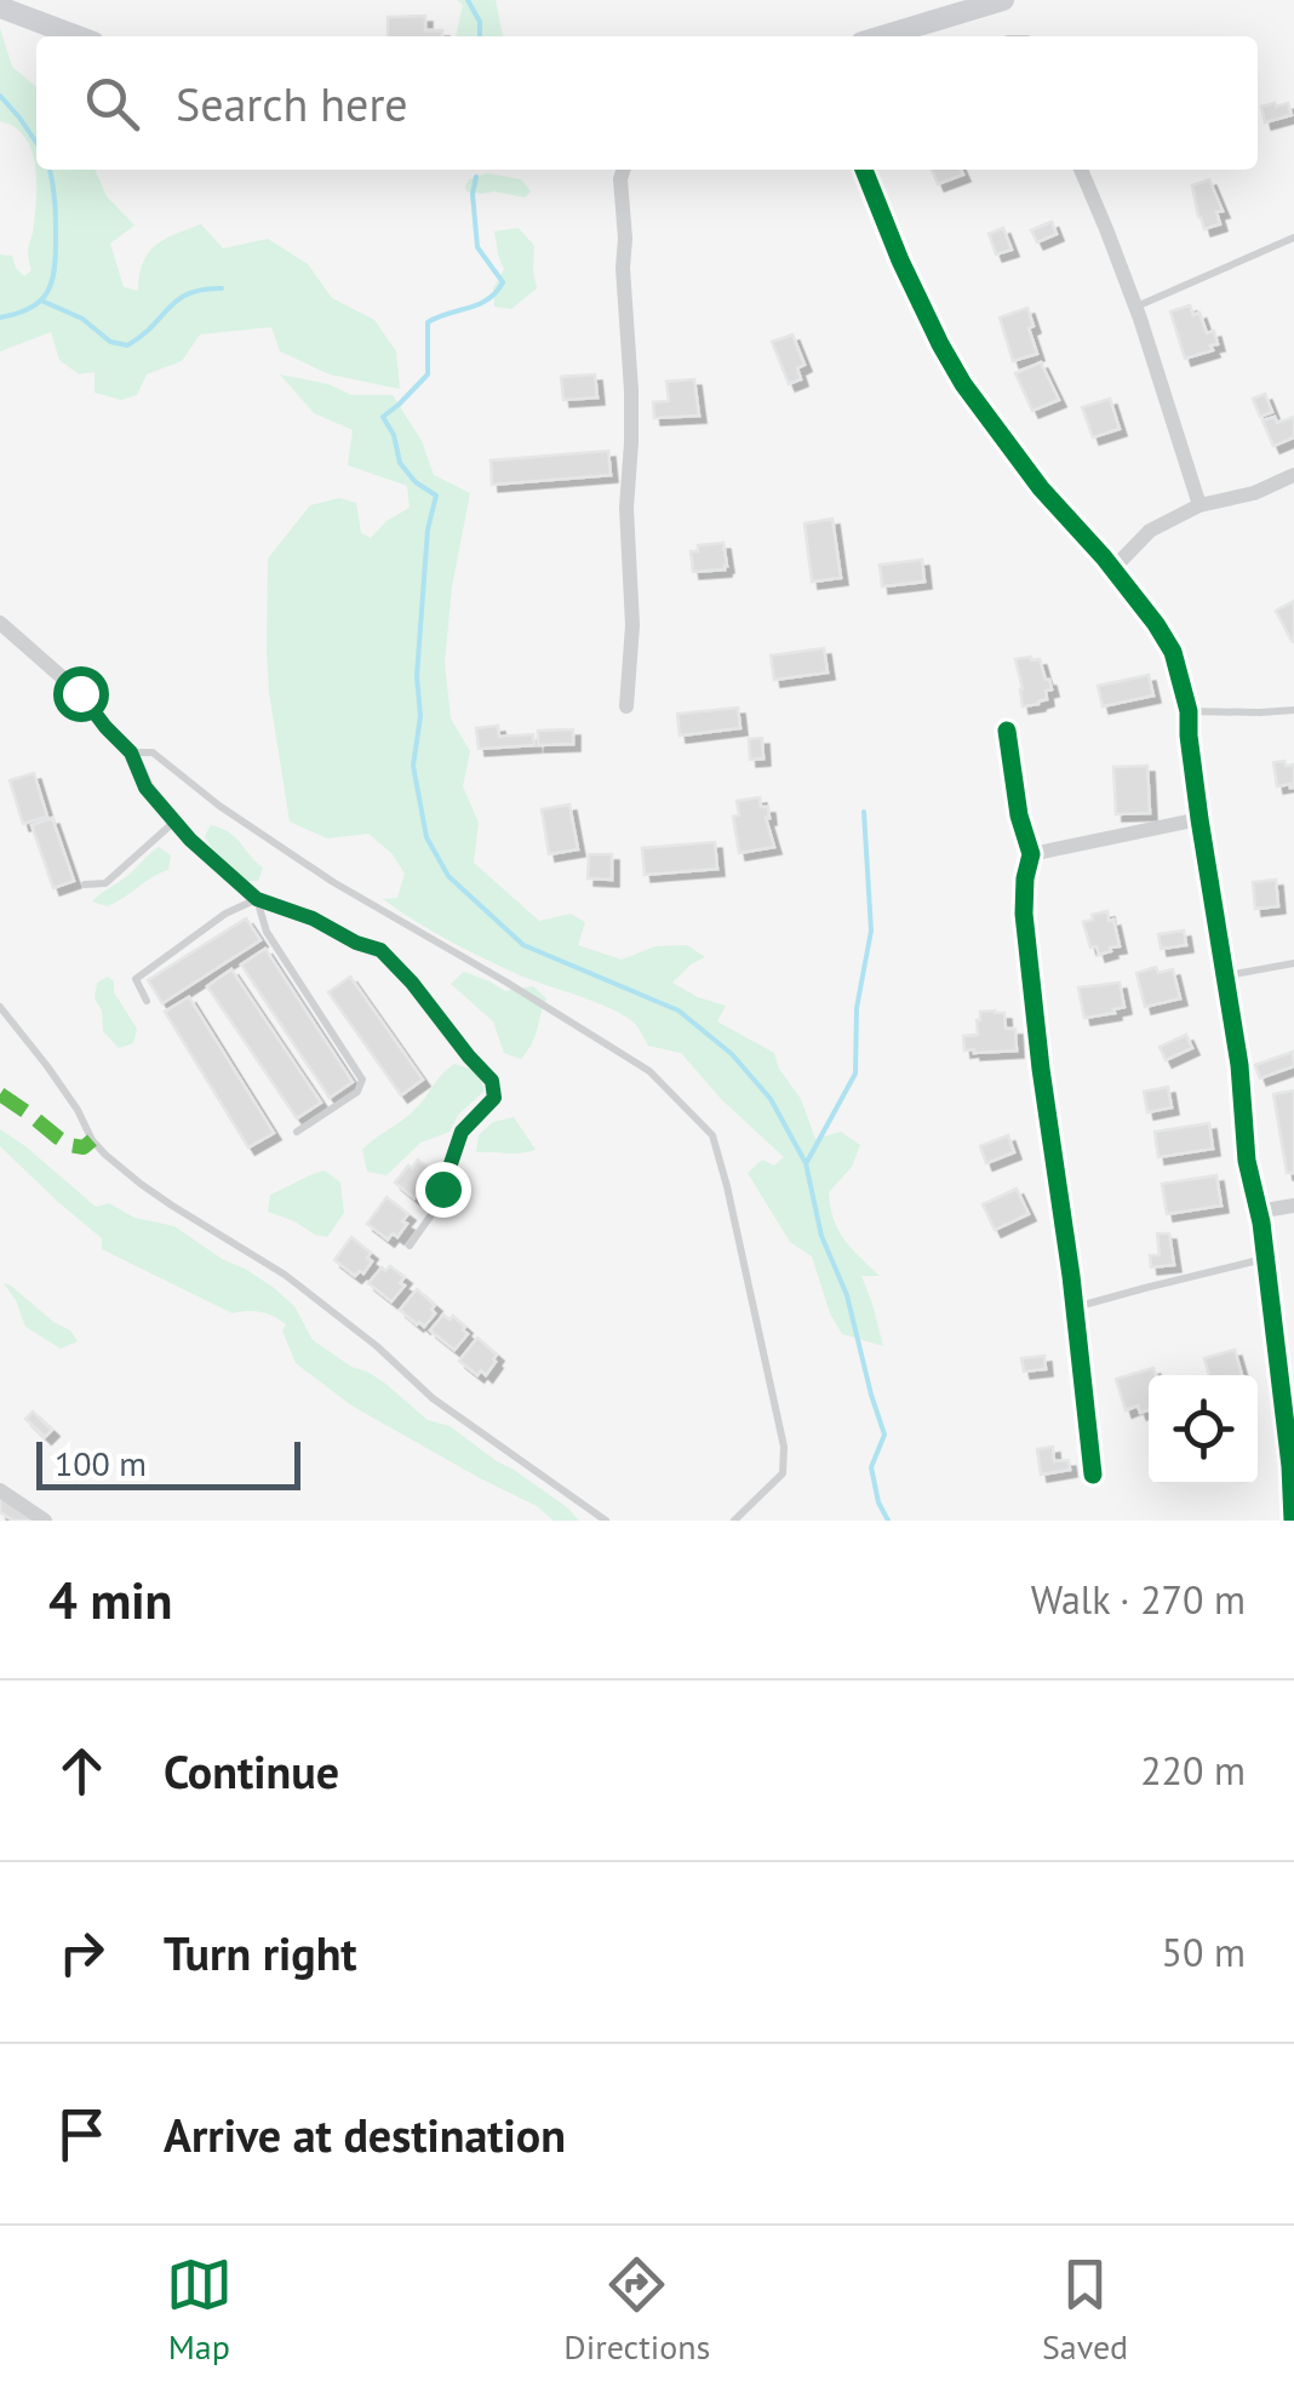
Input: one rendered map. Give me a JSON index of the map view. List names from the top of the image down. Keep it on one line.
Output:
{"scale_bar":"100 m","page":{"search":"Search here","scale":"100 m","heading":["4 min","Walk · 270 m"],"list":[["Continue","220 m"],["Turn right","50 m"],"Arrive at destination"],"nav":["Map","Directions","Saved"]}}
